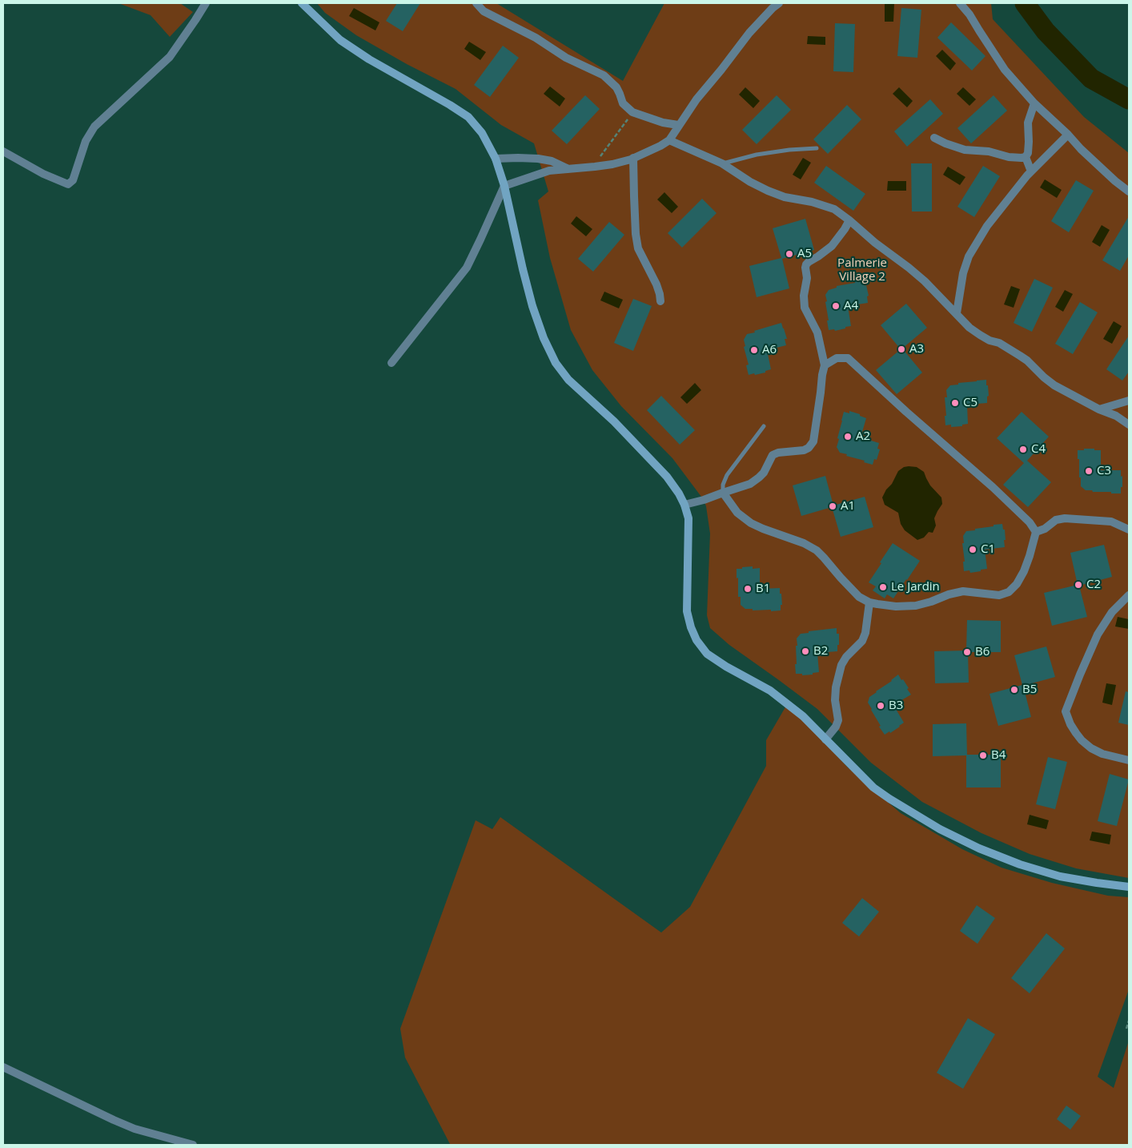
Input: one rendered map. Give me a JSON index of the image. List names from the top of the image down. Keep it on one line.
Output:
{"parks":["Palmerie Village 2"],"places":["A5","A4","A3","A6","C5","A2","C4","C3","A1","C1","C2","Le Jardin","B1","B2","B6","B5","B3","B4"]}
